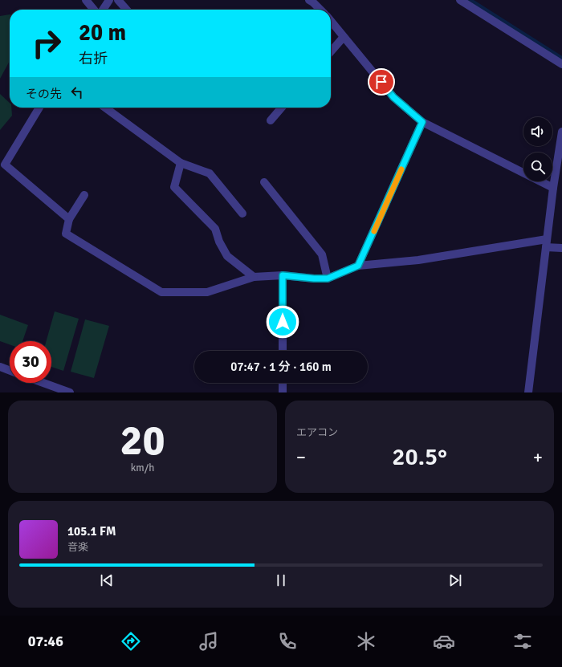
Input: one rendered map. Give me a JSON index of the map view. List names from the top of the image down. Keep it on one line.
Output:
{"page":{"turn":["20 m","右折"],"then":"その先","limit":"30","trip":"07:47 · 1 分 · 160 m","tile":[["20","km/h"],"エアコン"],"heat":["−","20.5°","+"],"song":["105.1 FM","音楽"],"tabs":"07:46"}}
